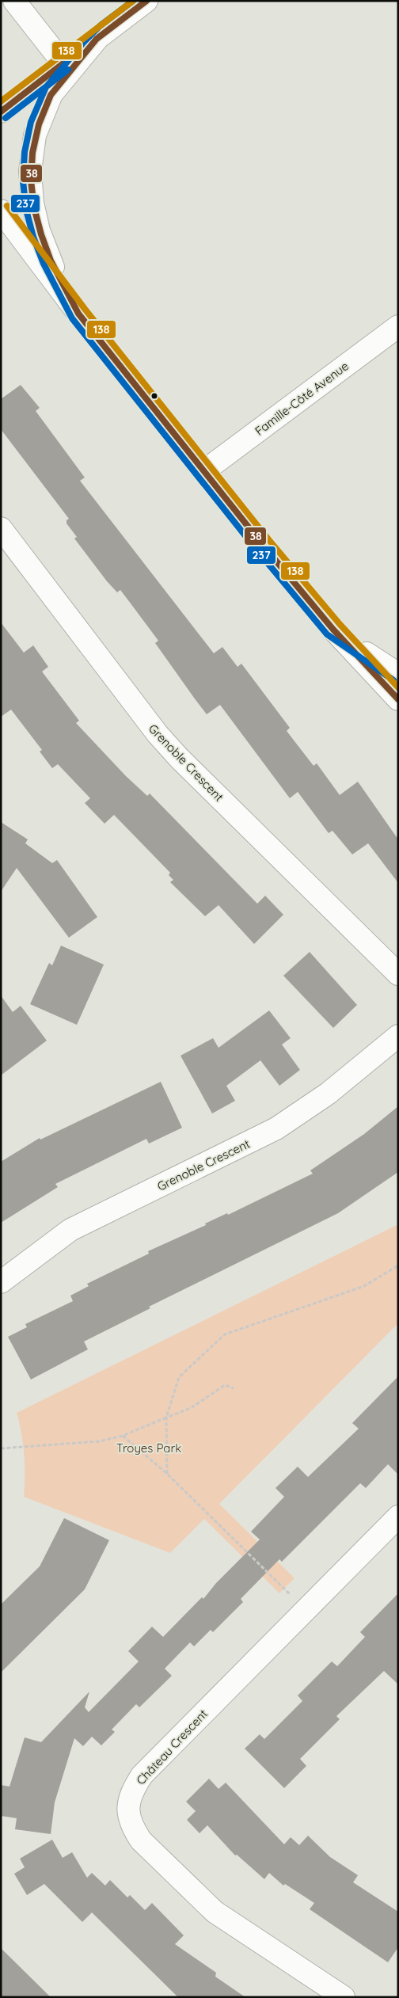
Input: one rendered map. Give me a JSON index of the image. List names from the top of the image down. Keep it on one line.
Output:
{"streets":{"street":["Famille-Côté Avenue","Grenoble Crescent","Château Crescent"]},"parks":["Troyes Park"],"lines":["transit line 38","transit line 237","transit line 138"]}
